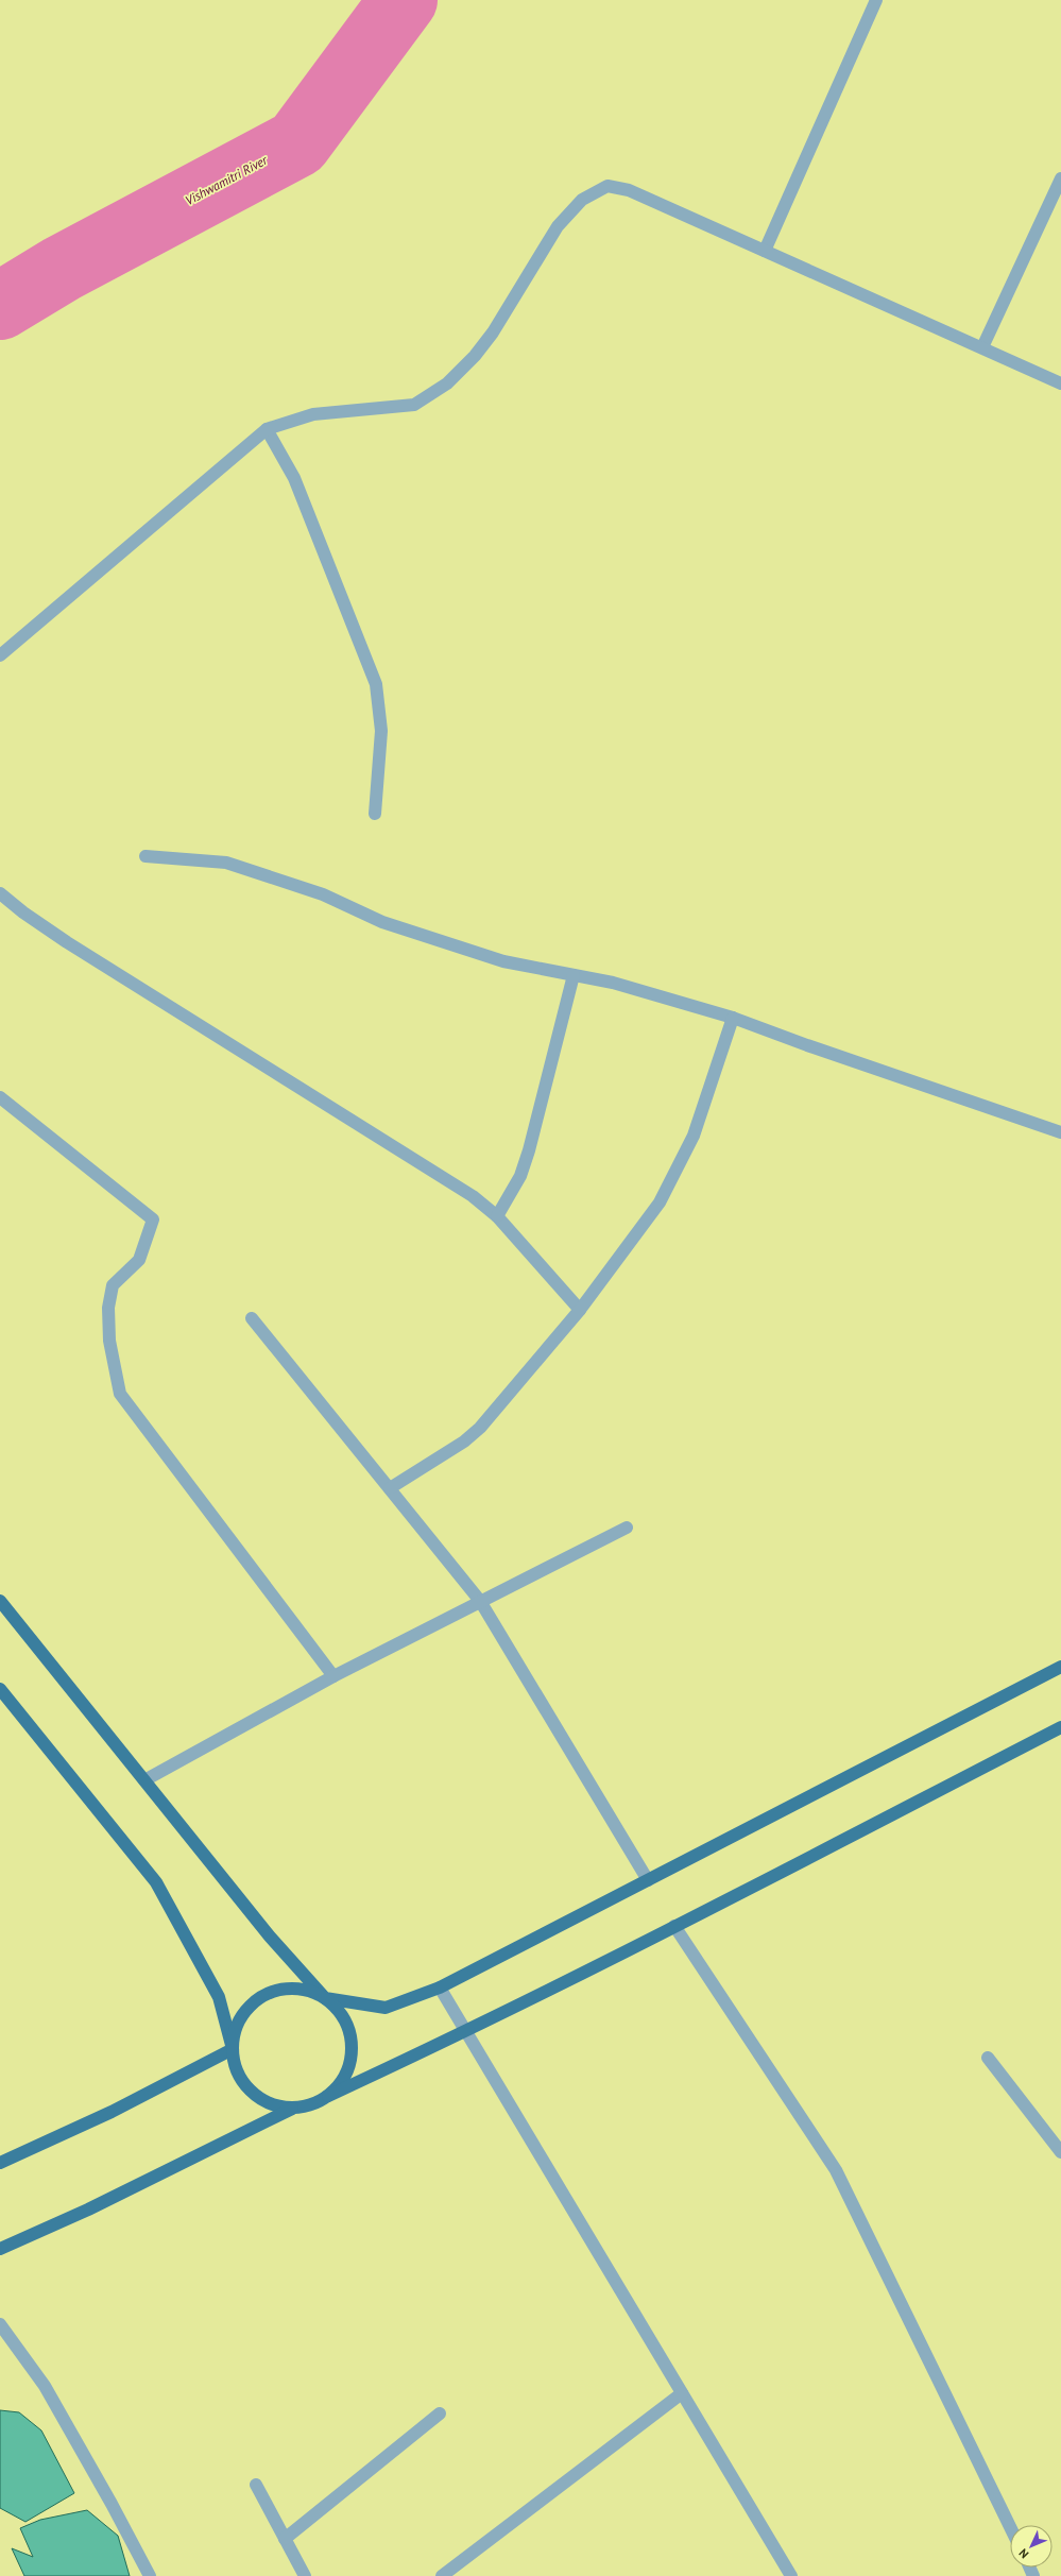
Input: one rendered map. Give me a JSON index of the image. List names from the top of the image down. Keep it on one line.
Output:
{"water":["Vishwamitri River"],"north":"bottom left"}
